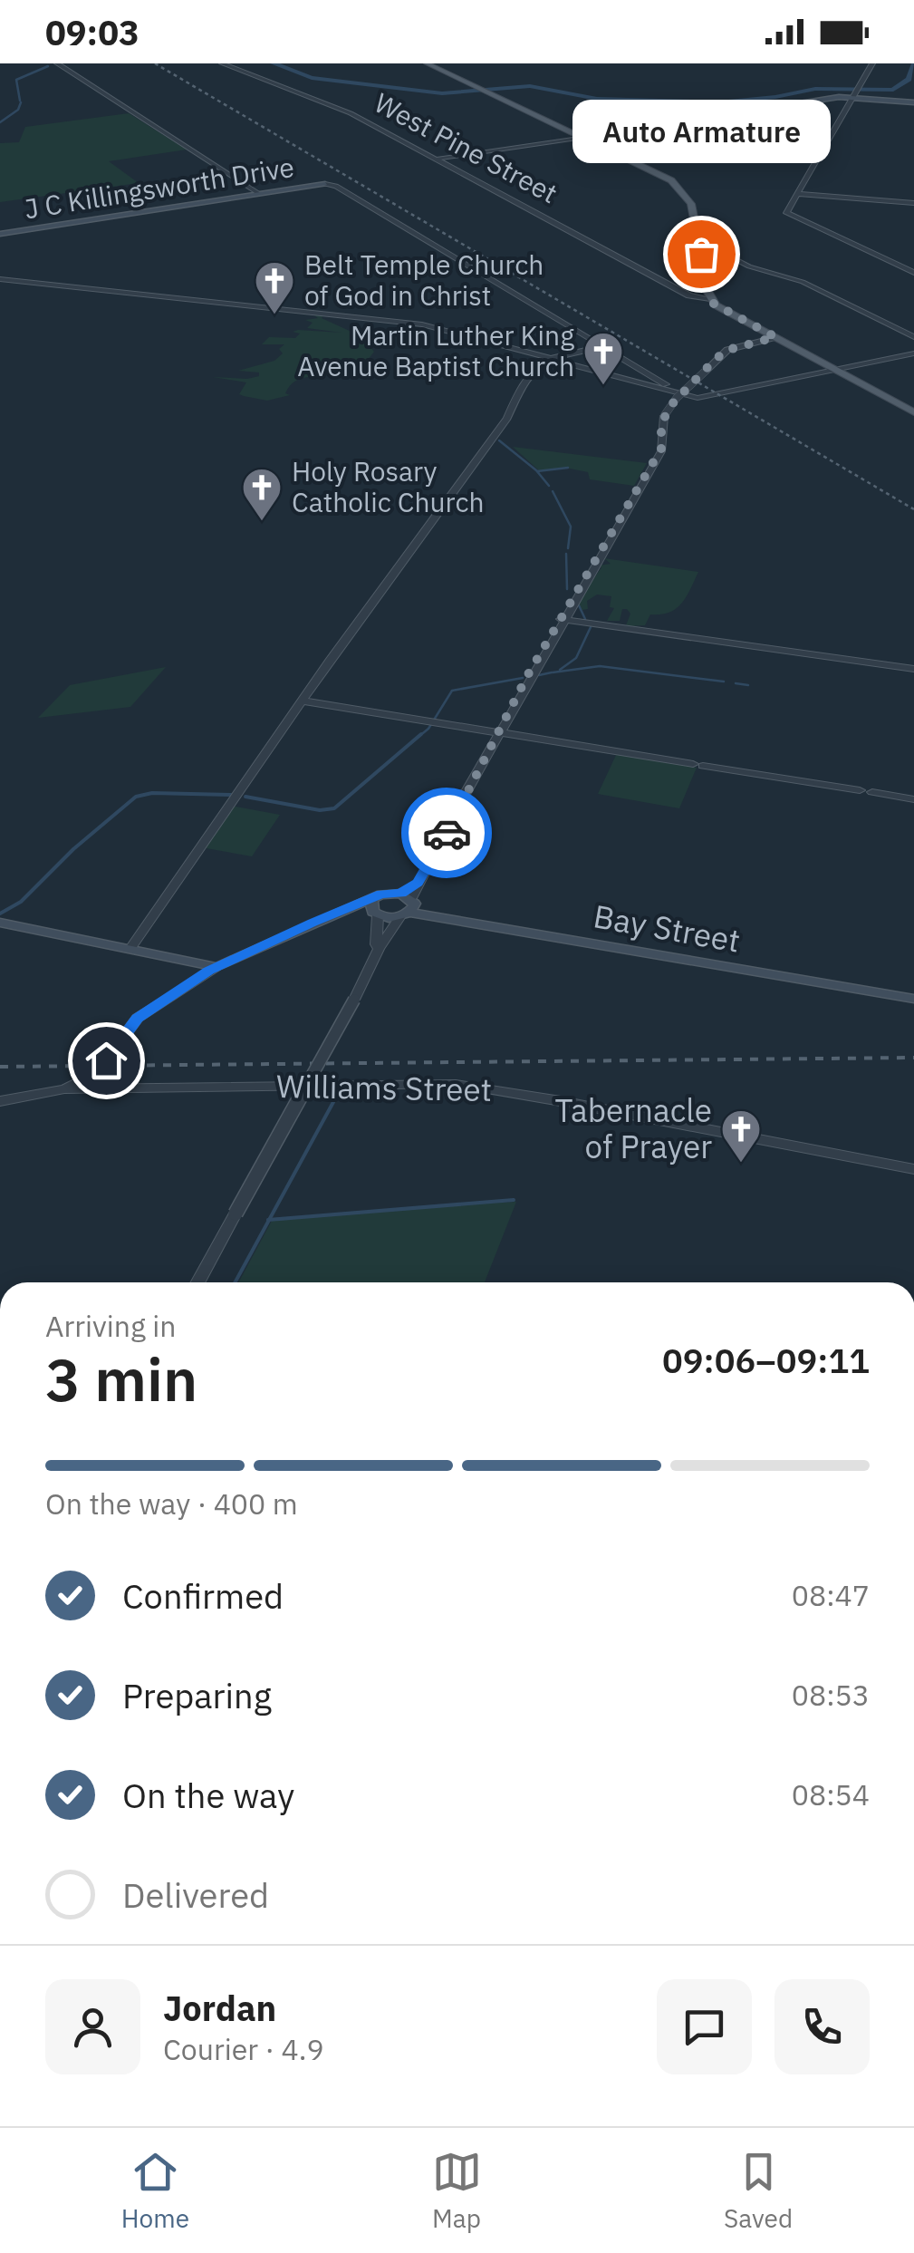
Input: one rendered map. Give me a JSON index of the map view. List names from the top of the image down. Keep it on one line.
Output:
{"streets":{"main road":["West Pine Street","J C Killingsworth Drive","Bay Street"],"street":["Williams Street"]},"places":{"other":["Auto Armature"],"church":["Belt Temple Church of God in Christ","Martin Luther King Avenue Baptist Church","Holy Rosary Catholic Church","Tabernacle of Prayer"]},"page":{"status":"09:03","bubble":"Auto Armature","heading":["3 min","Arriving in","09:06–09:11"],"panel":["Jordan","Courier · 4.9"],"bar":"On the way · 400 m","list":[["Confirmed","08:47"],["Preparing","08:53"],["On the way","08:54"],"Delivered"],"tabs":["Home","Map","Saved"]}}
